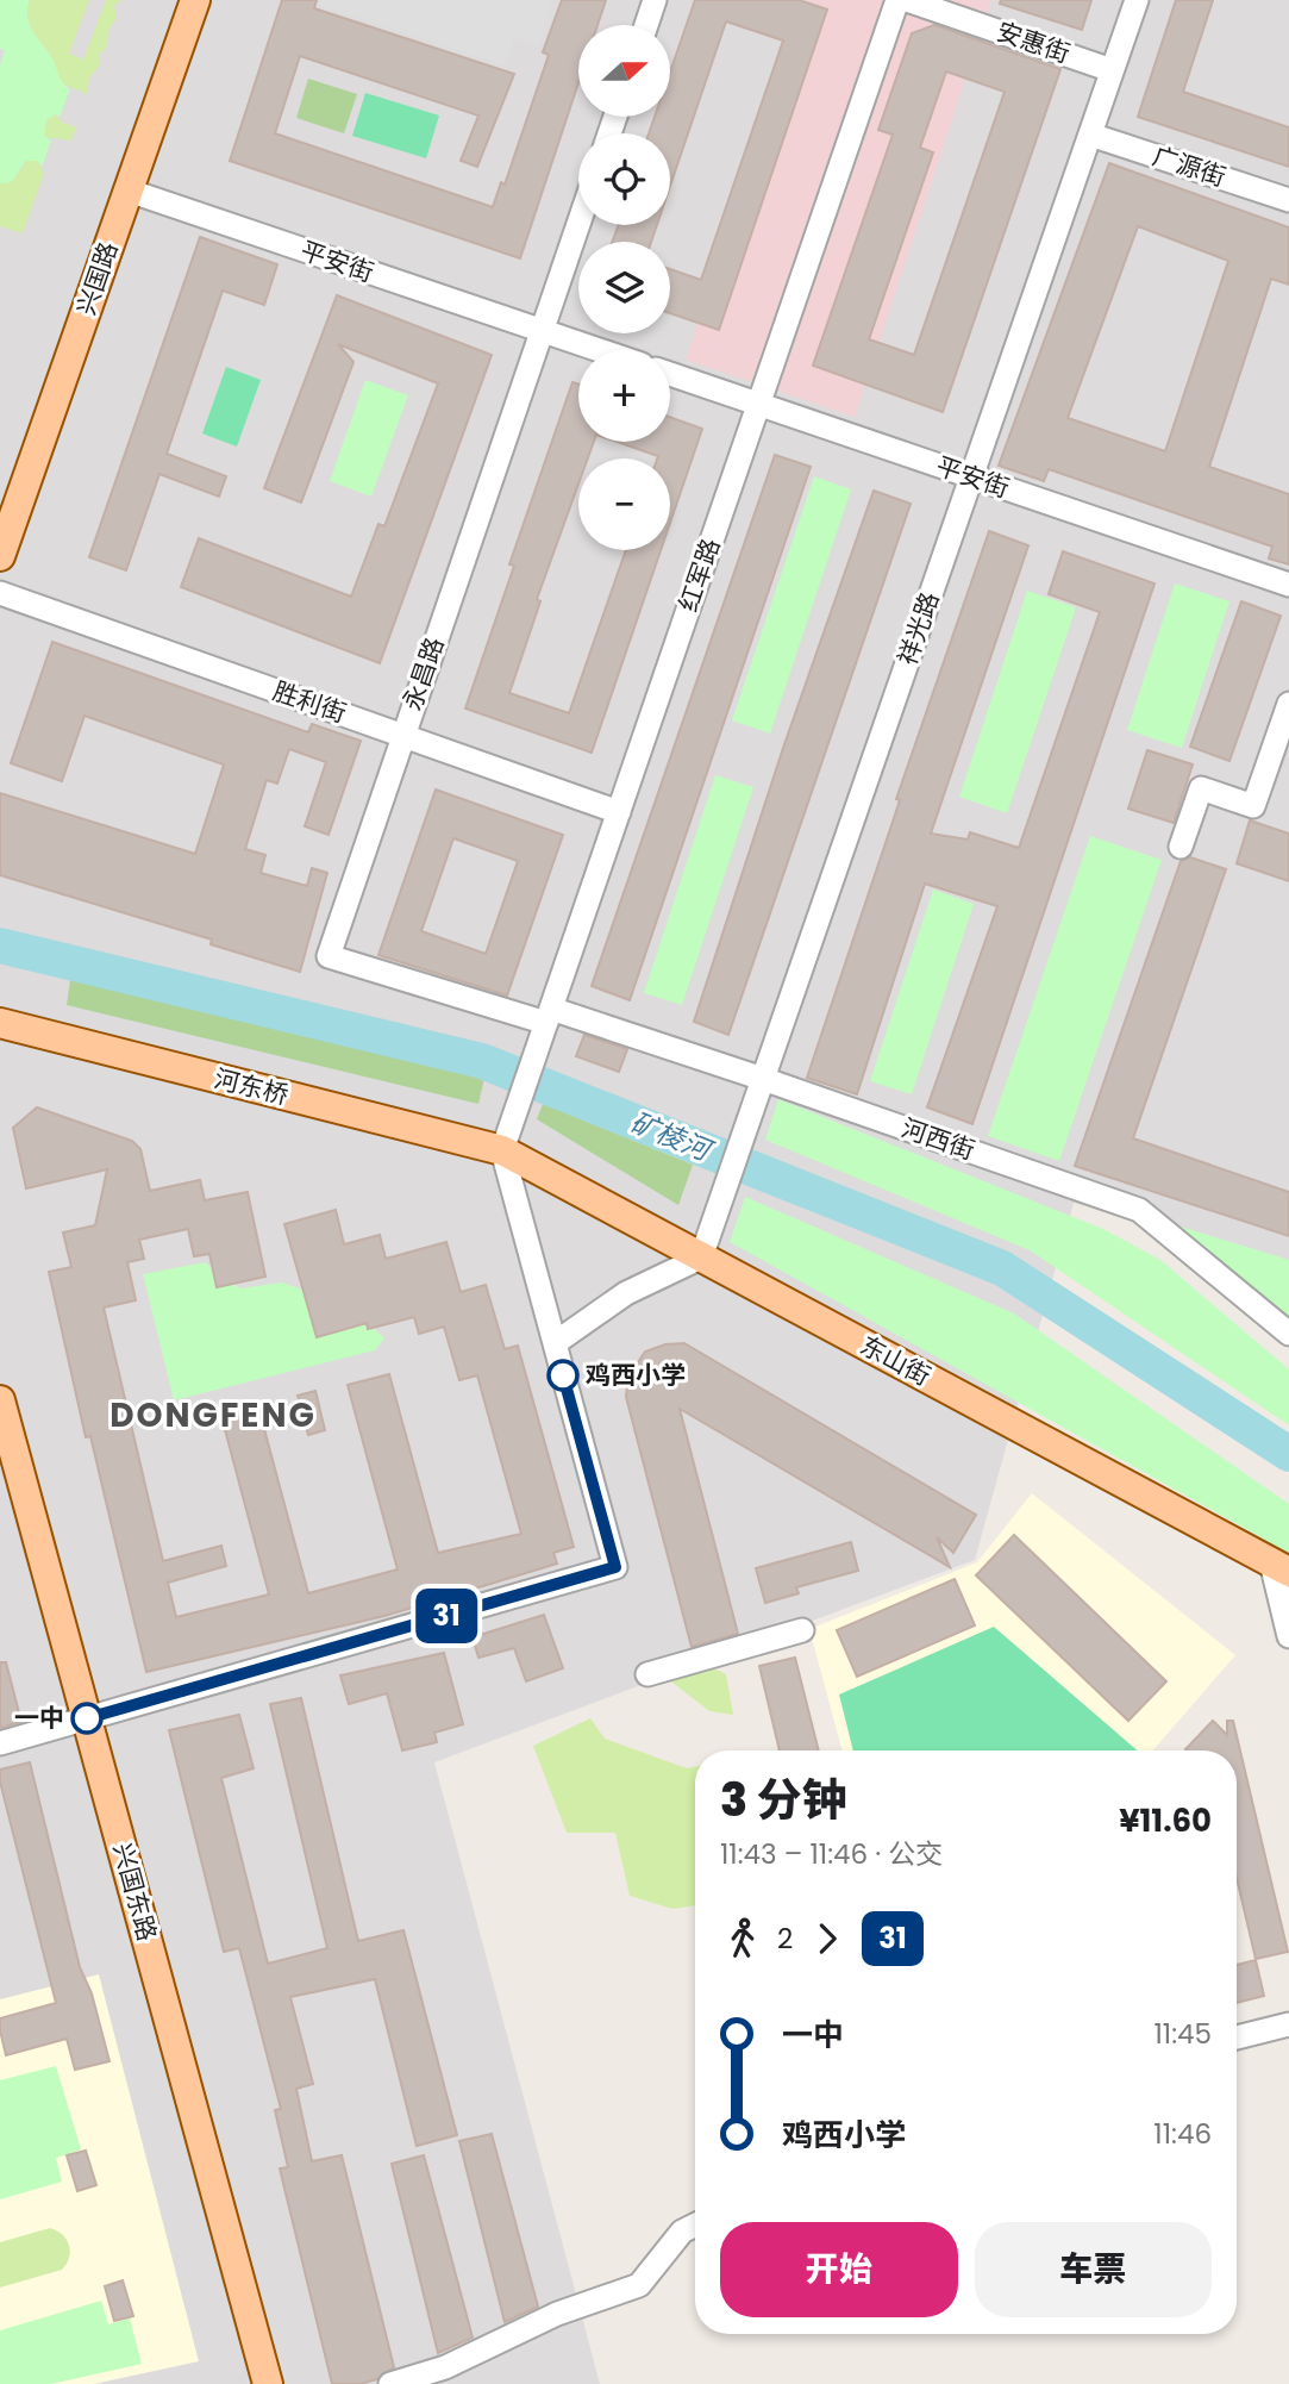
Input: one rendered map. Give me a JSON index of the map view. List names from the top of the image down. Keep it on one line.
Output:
{"streets":{"main road":["兴国路","河东桥","东山街","兴国东路"],"street":["安惠街","广源街","平安街","红军路","祥光路","永昌路","胜利街","河西街"]},"crossings":[["安惠街","祥光路"],["广源街","祥光路"],["平安街","兴国路"],["平安街","红军路"],["平安街","祥光路"],["平安街","永昌路"],["红军路","永昌路"],["红军路","胜利街"],["红军路","河东桥"],["红军路","河西街"],["红军路","东山街"],["祥光路","河西街"],["祥光路","东山街"],["永昌路","胜利街"],["永昌路","河西街"],["河东桥","东山街"]],"districts":["DONGFENG"],"water":["矿棱河"],"places":["鸡西小学","一中"],"lines":["bus line 31"],"north":"right","page":{"on_map":"31","map_buttons":["+","−"],"heading":["3 分钟","11:43 – 11:46 · 公交","¥11.60"],"legs":["2","31"],"list":[{"name":"一中","value":"11:45"},{"name":"鸡西小学","value":"11:46"}],"buttons":["开始","车票"]}}
